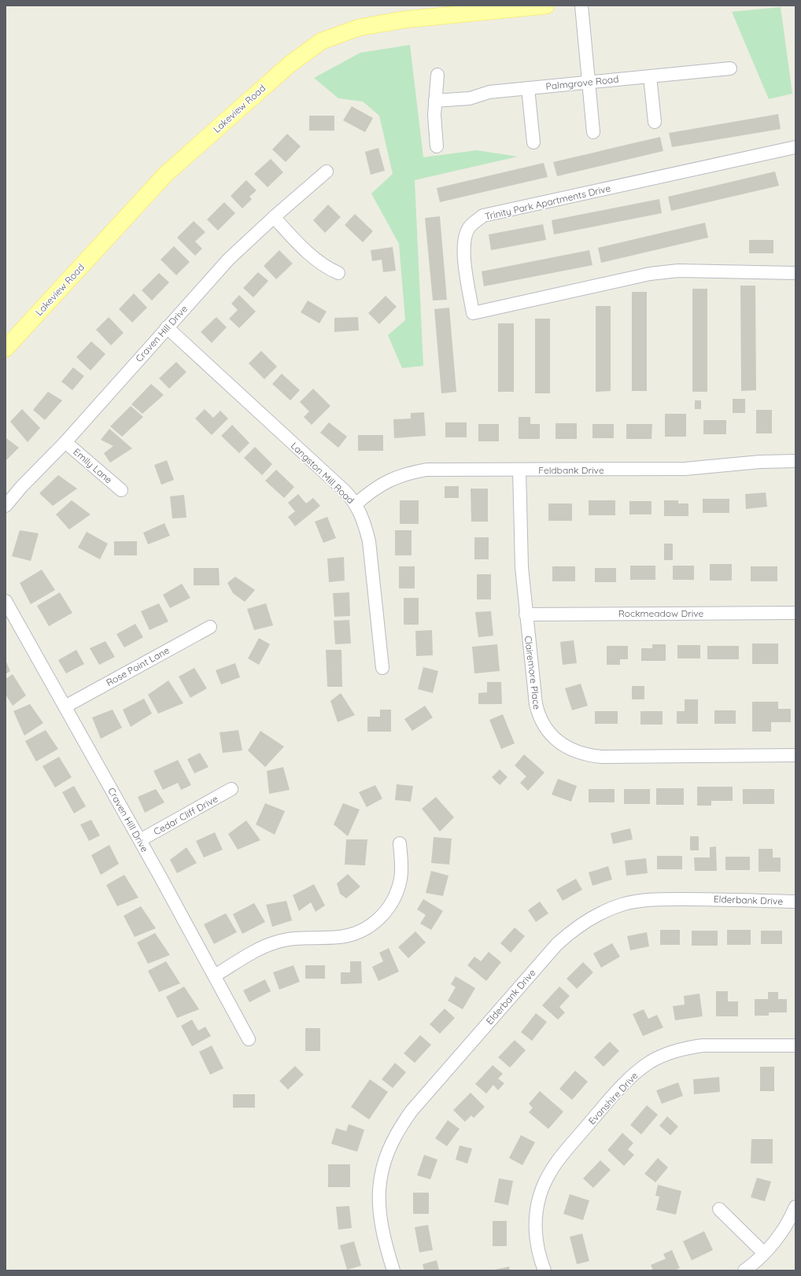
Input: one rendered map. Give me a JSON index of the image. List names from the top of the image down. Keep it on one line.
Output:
{"streets":{"main road":["Lakeview Road"],"street":["Palmgrove Road","Trinity Park Apartments Drive","Craven Hill Drive","Emily Lane","Feldbank Drive","Langston Mill Road","Rockmeadow Drive","Rose Point Lane","Clairemore Place","Cedar Cliff Drive","Elderbank Drive","Evanshire Drive"]},"crossings":[["Craven Hill Drive","Emily Lane"],["Craven Hill Drive","Langston Mill Road"],["Craven Hill Drive","Rose Point Lane"],["Craven Hill Drive","Cedar Cliff Drive"],["Feldbank Drive","Langston Mill Road"],["Feldbank Drive","Clairemore Place"],["Rockmeadow Drive","Clairemore Place"]]}
